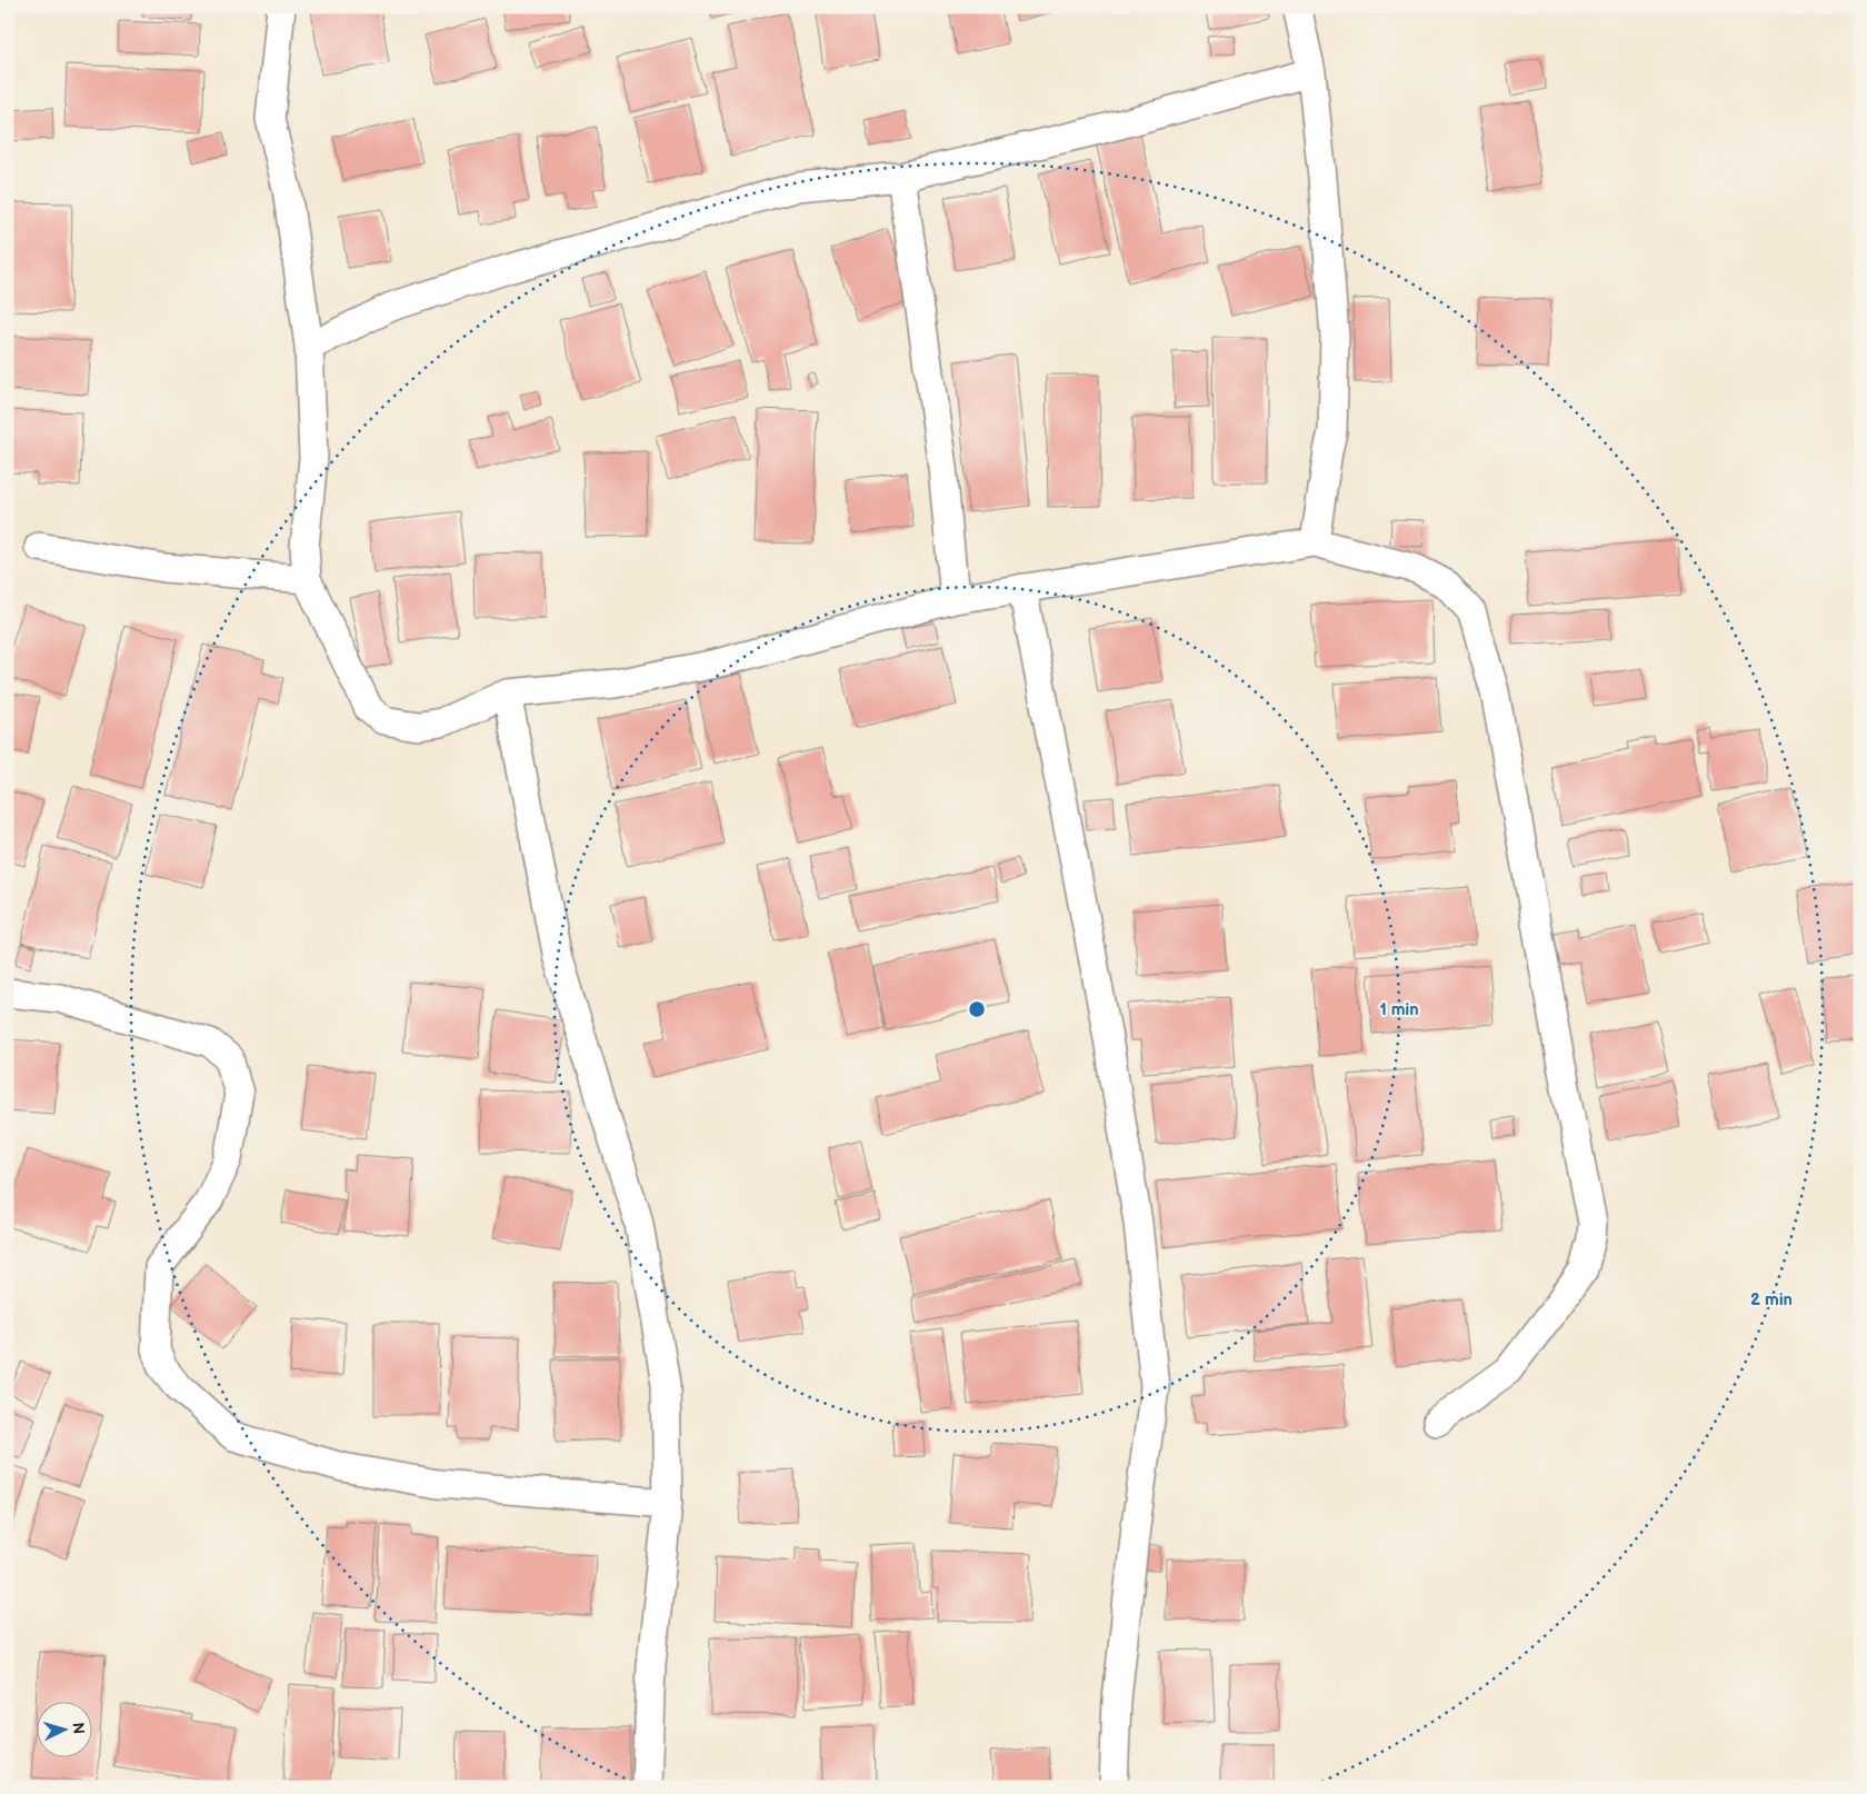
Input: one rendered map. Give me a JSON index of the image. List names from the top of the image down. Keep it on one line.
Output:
{"north":"right","rings":["1 min","2 min"]}
